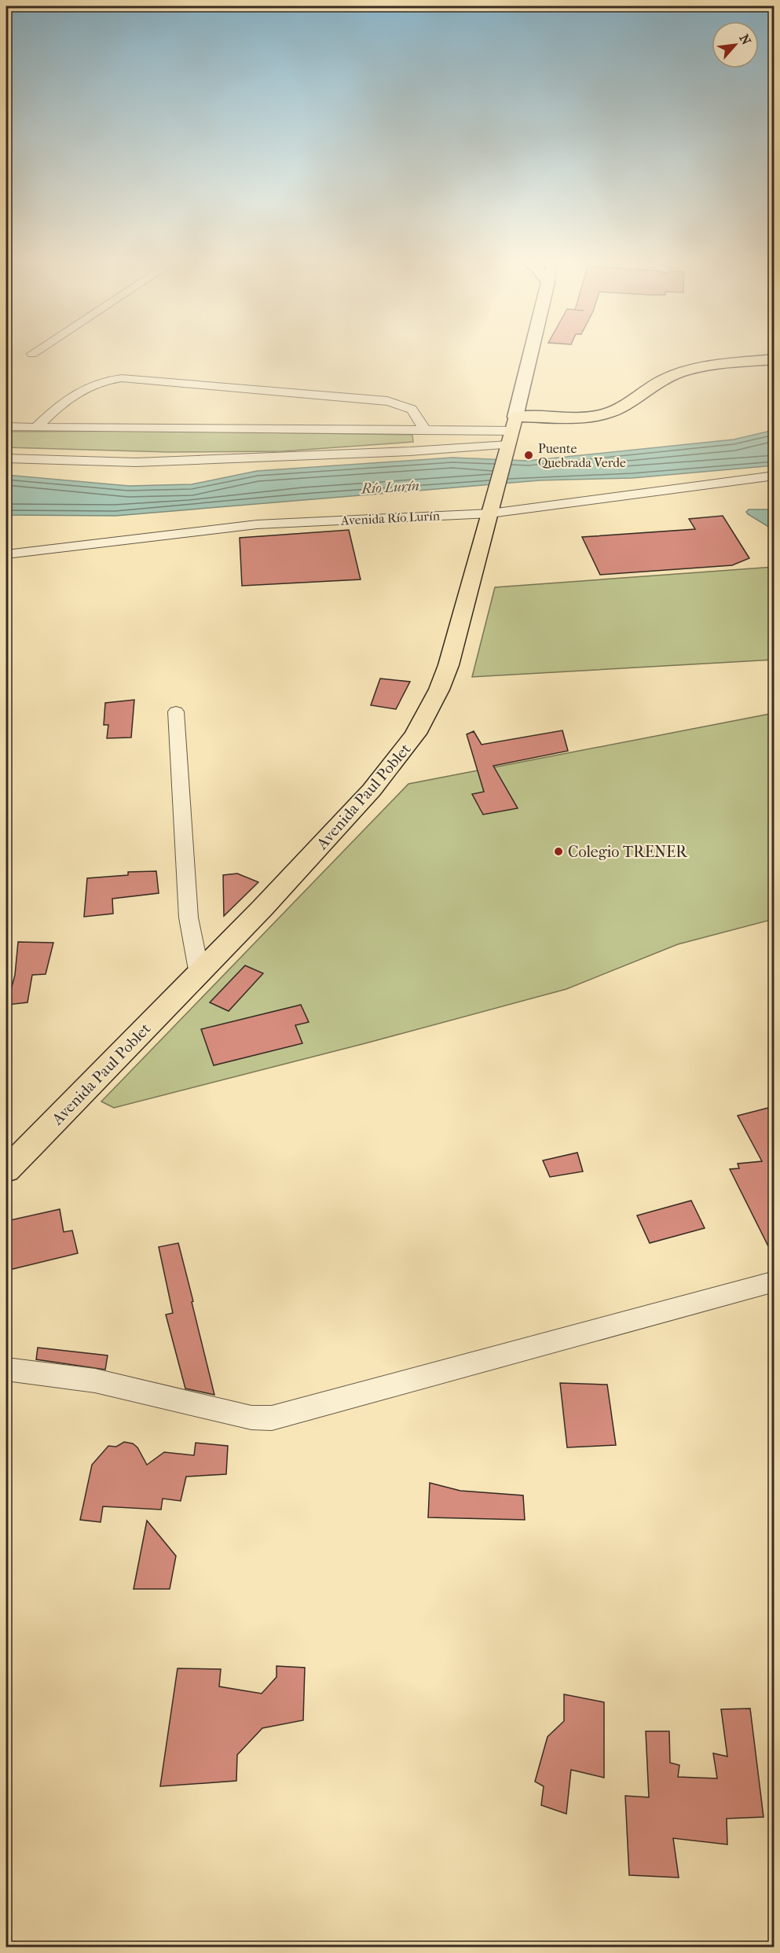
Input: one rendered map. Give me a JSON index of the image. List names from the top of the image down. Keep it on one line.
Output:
{"streets":{"main road":["Avenida Paul Poblet"],"street":["Avenida Río Lurín"]},"crossings":[["Avenida Río Lurín","Avenida Paul Poblet"]],"water":["Río Lurín"],"places":["Puente Quebrada Verde","Colegio TRENER"],"north":"top right"}
